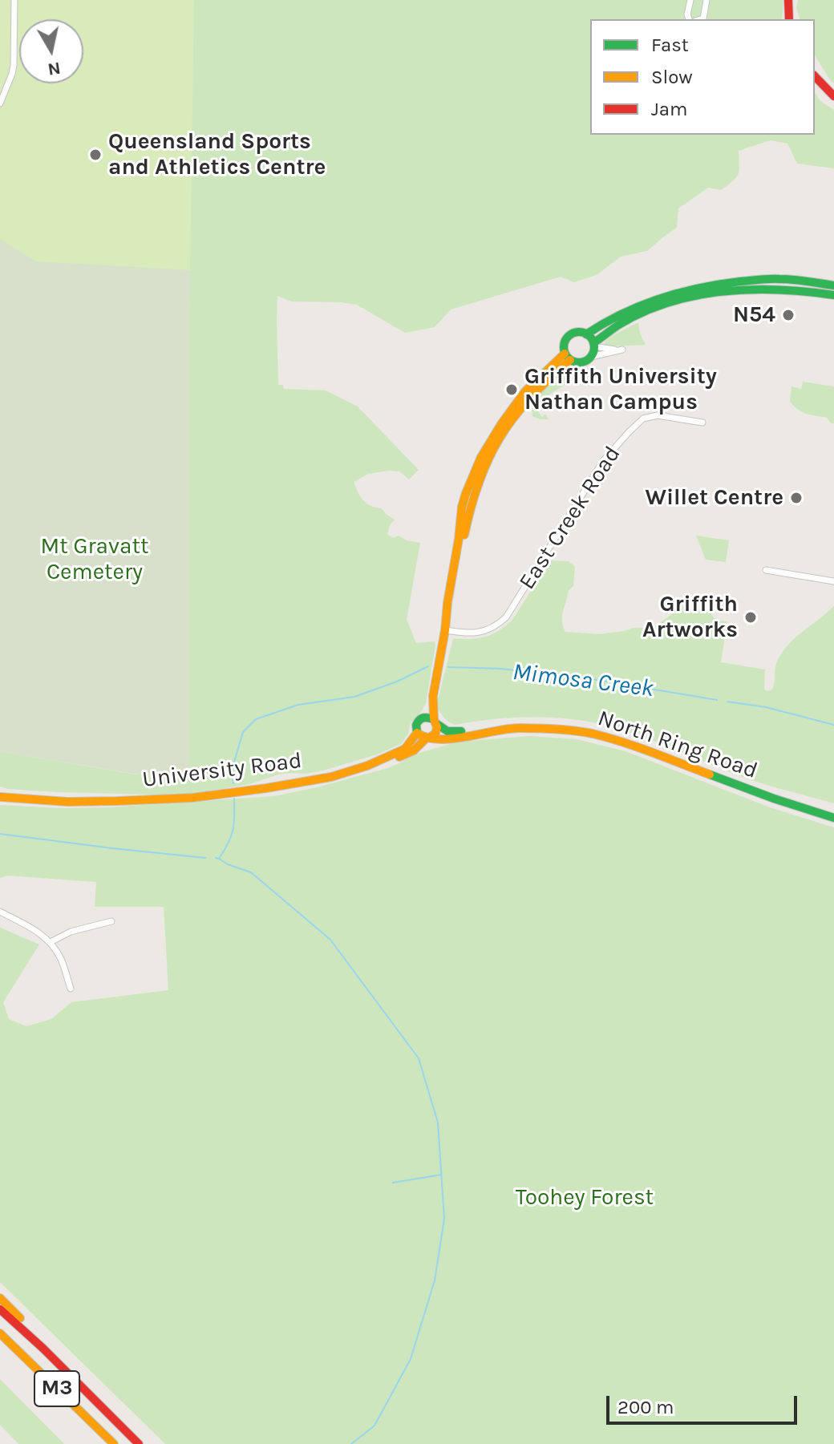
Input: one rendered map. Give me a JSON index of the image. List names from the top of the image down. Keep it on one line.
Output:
{"streets":{"main road":["North Ring Road","University Road","M3"],"street":["East Creek Road"]},"crossings":[["North Ring Road","University Road"]],"water":["Mimosa Creek"],"parks":["Mt Gravatt Cemetery","Toohey Forest"],"places":["Queensland Sports and Athletics Centre","N54","Griffith University Nathan Campus","Willet Centre","Griffith Artworks"],"legend":["Fast","Slow","Jam"],"scale_bar":"200 m","north":"bottom"}
